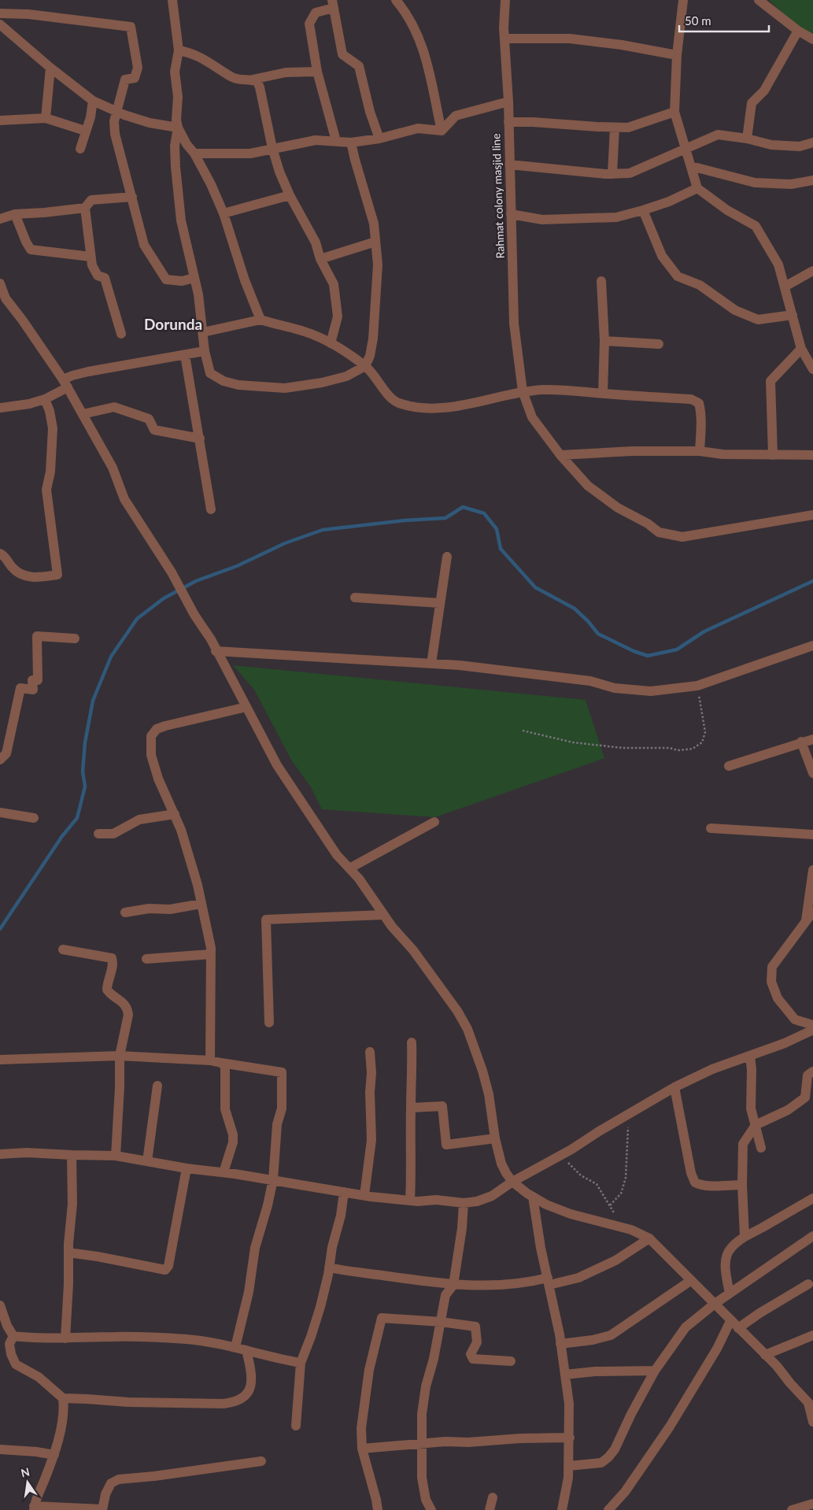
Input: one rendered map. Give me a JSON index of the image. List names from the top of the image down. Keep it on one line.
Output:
{"streets":{"street":["Rahmat colony masjid line"]},"districts":["Dorunda"],"scale_bar":"50 m","north":"top"}
